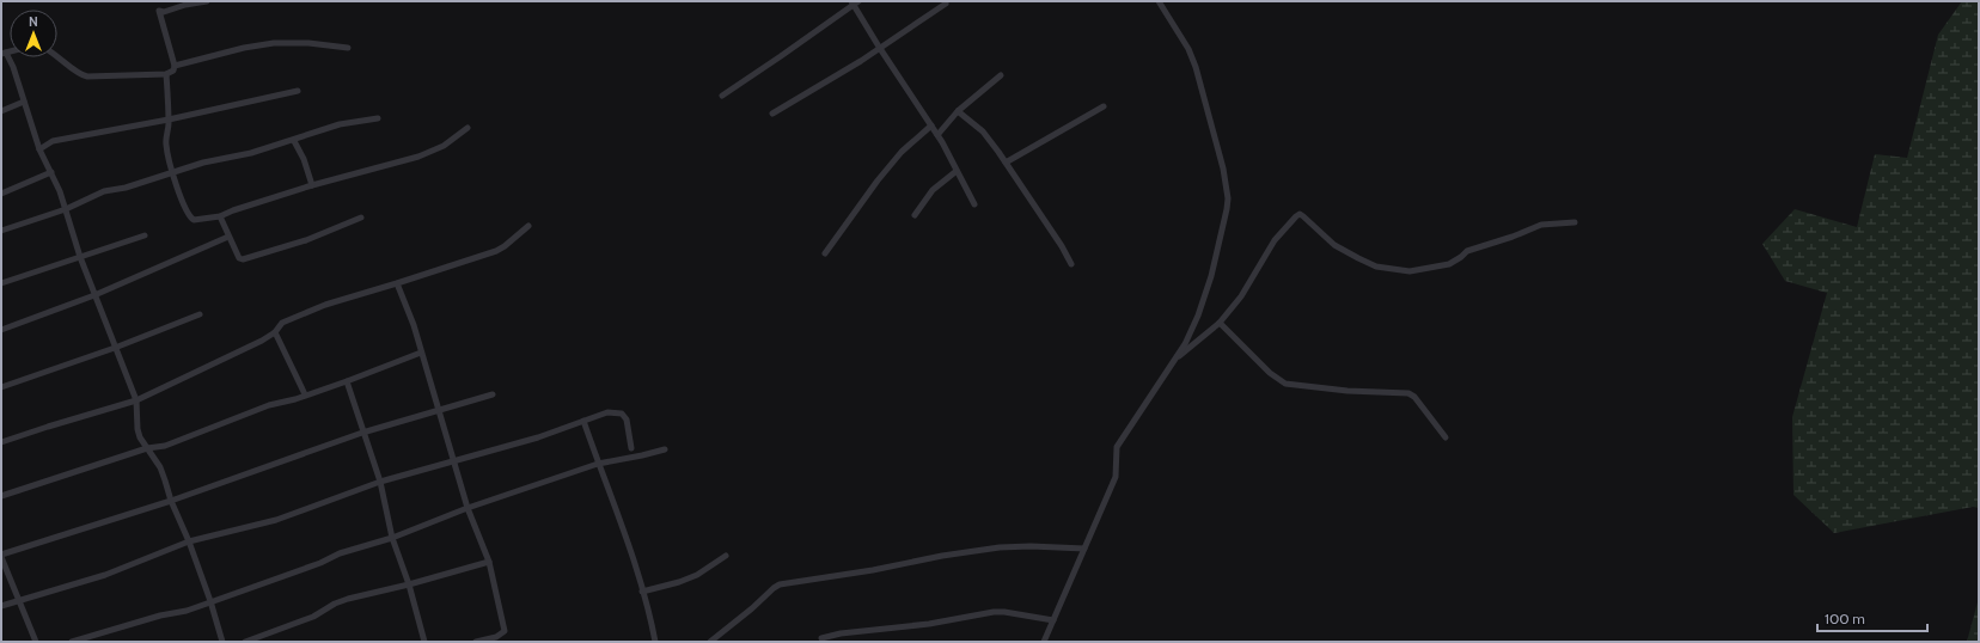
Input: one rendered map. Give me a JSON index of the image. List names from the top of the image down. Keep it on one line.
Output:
{"scale_bar":"100 m","north":"top"}
